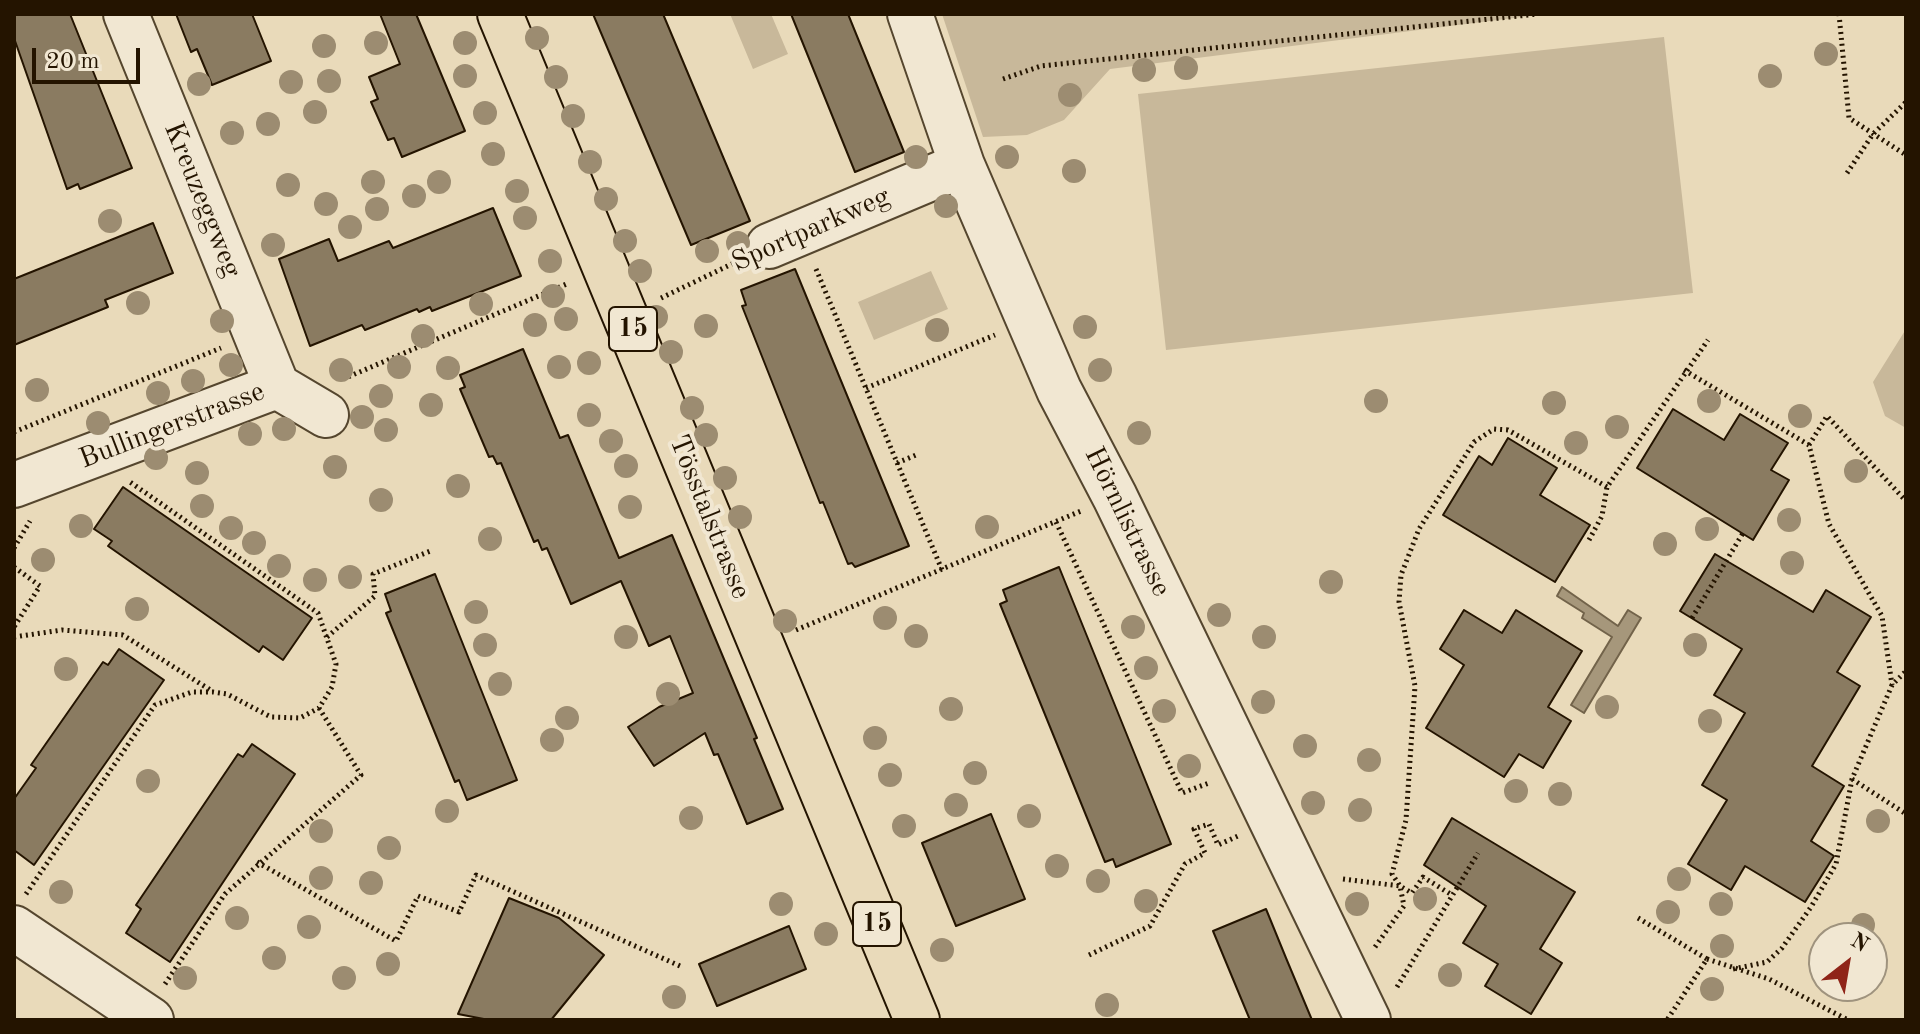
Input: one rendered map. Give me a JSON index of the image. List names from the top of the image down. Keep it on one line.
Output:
{"streets":{"main road":["15","Tösstalstrasse"],"street":["Kreuzeggweg","Sportparkweg","Bullingerstrasse","Hörnlistrasse"]},"crossings":[["Kreuzeggweg","Bullingerstrasse"],["Sportparkweg","Hörnlistrasse"]],"scale_bar":"20 m","north":"top right"}
